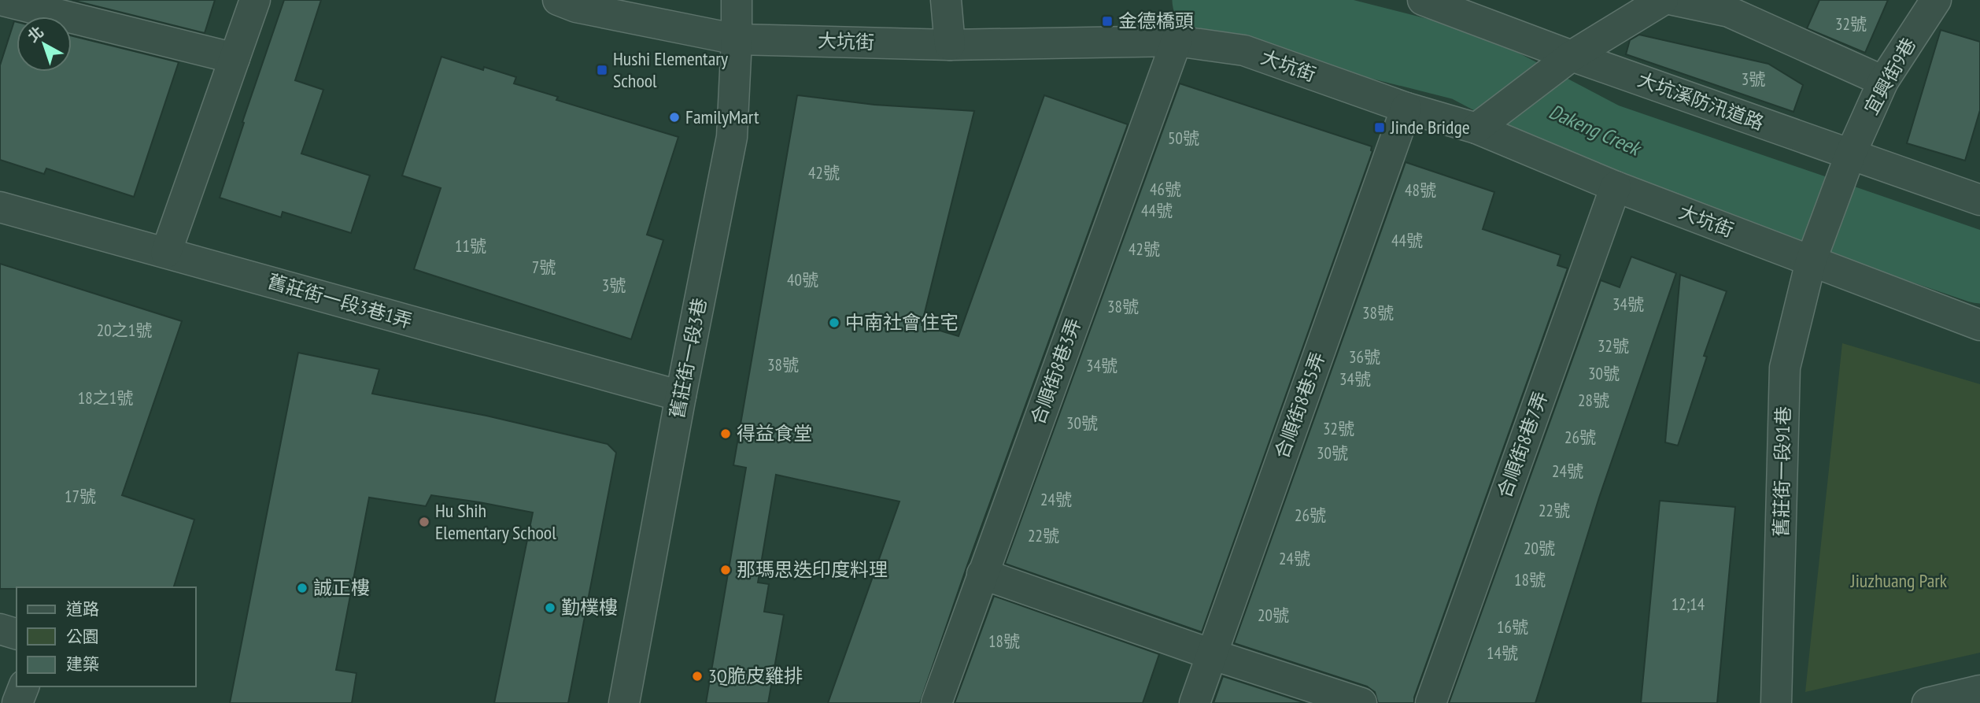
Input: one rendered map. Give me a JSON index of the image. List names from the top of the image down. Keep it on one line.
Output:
{"streets":{"street":["大坑街","宜興街9巷","大坑溪防汛道路","舊莊街一段3巷1弄","舊莊街一段3巷","合順街8巷3弄","合順街8巷5弄","合順街8巷7弄","舊莊街一段91巷"]},"crossings":[["大坑街","宜興街9巷"],["大坑街","舊莊街一段3巷"],["大坑街","合順街8巷3弄"],["大坑街","合順街8巷5弄"],["大坑街","合順街8巷7弄"],["大坑街","舊莊街一段91巷"],["宜興街9巷","大坑溪防汛道路"],["宜興街9巷","舊莊街一段91巷"],["舊莊街一段3巷1弄","舊莊街一段3巷"]],"water":["Dakeng Creek"],"parks":["Jiuzhuang Park"],"places":{"transit":["金德橋頭","Hushi Elementary School","Jinde Bridge"],"other":["FamilyMart","中南社會住宅","得益食堂","Hu Shih Elementary School","那瑪思迭印度料理","誠正樓","勤樸樓","3Q脆皮雞排"]},"house_numbers":["32號","3號","50號","42號","46號","48號","44號","44號","11號","42號","7號","40號","3號","34號","38號","38號","20之1號","32號","36號","38號","34號","30號","34號","18之1號","28號","30號","32號","26號","30號","24號","17號","24號","22號","26號","22號","20號","24號","18號","12;14","20號","16號","18號","14號"],"legend":["道路","公園","建築"],"north":"top left"}
